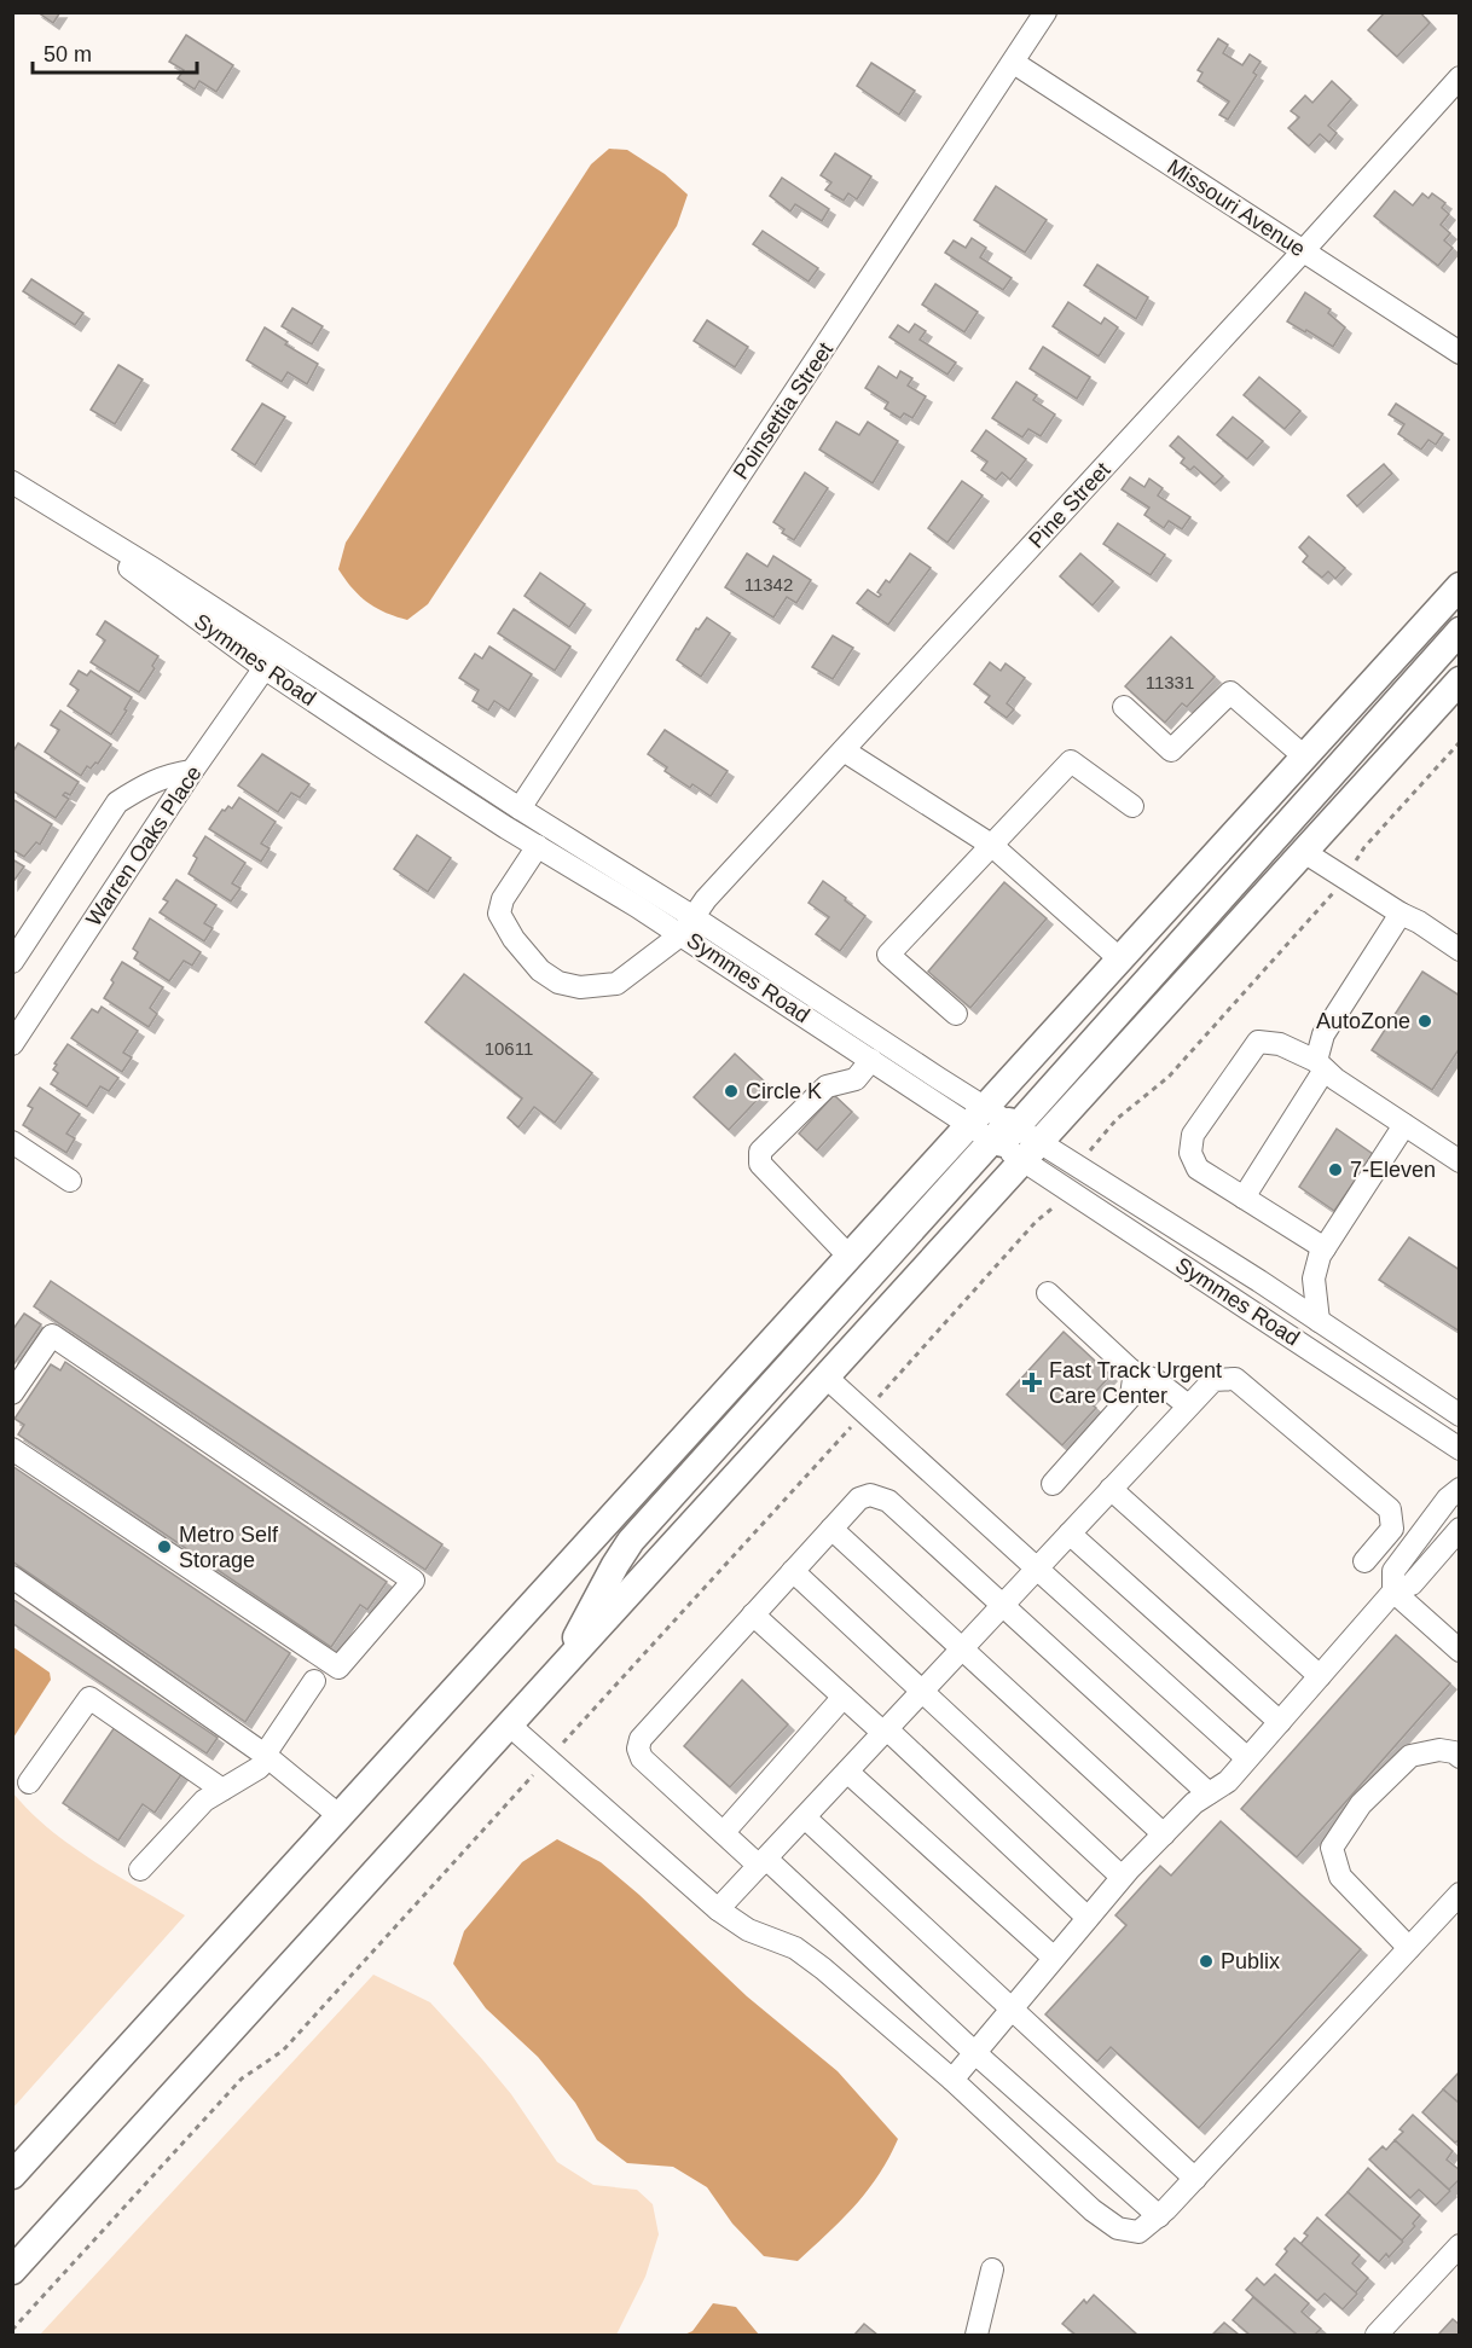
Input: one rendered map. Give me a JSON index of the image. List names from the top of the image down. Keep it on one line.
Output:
{"streets":{"street":["Missouri Avenue","Poinsettia Street","Pine Street","Symmes Road","Warren Oaks Place"]},"crossings":[["Missouri Avenue","Poinsettia Street"],["Missouri Avenue","Pine Street"],["Poinsettia Street","Symmes Road"],["Pine Street","Symmes Road"],["Symmes Road","Warren Oaks Place"]],"places":{"other":["AutoZone","Circle K","7-Eleven","Metro Self Storage","Publix"],"health":["Fast Track Urgent Care Center"]},"house_numbers":["11342","11331","10611"],"scale_bar":"50 m"}
